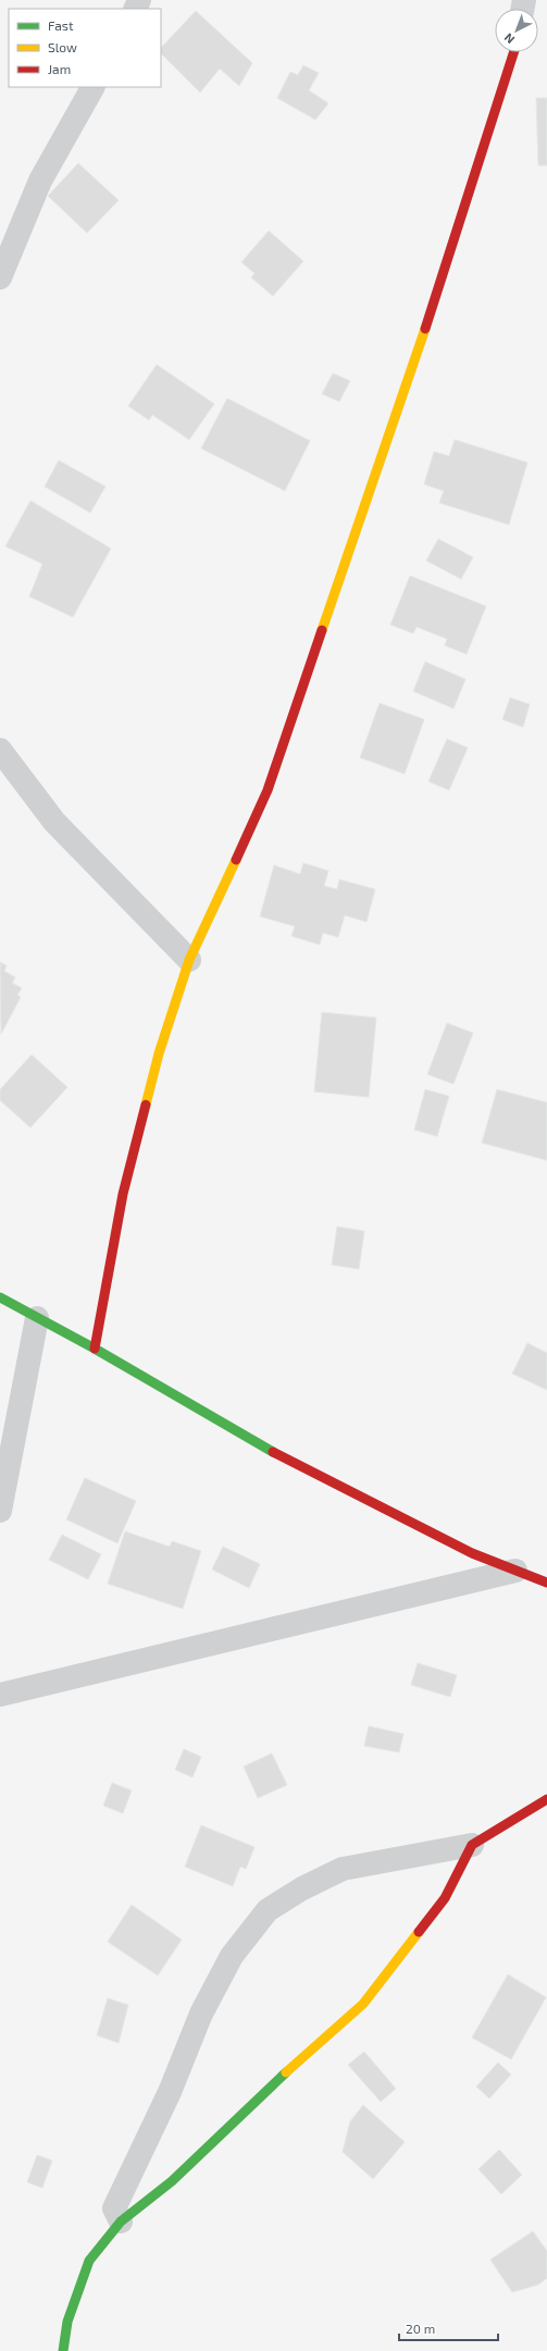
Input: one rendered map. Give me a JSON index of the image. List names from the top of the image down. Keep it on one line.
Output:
{"legend":["Fast","Slow","Jam"],"scale_bar":"20 m","north":"bottom left"}
